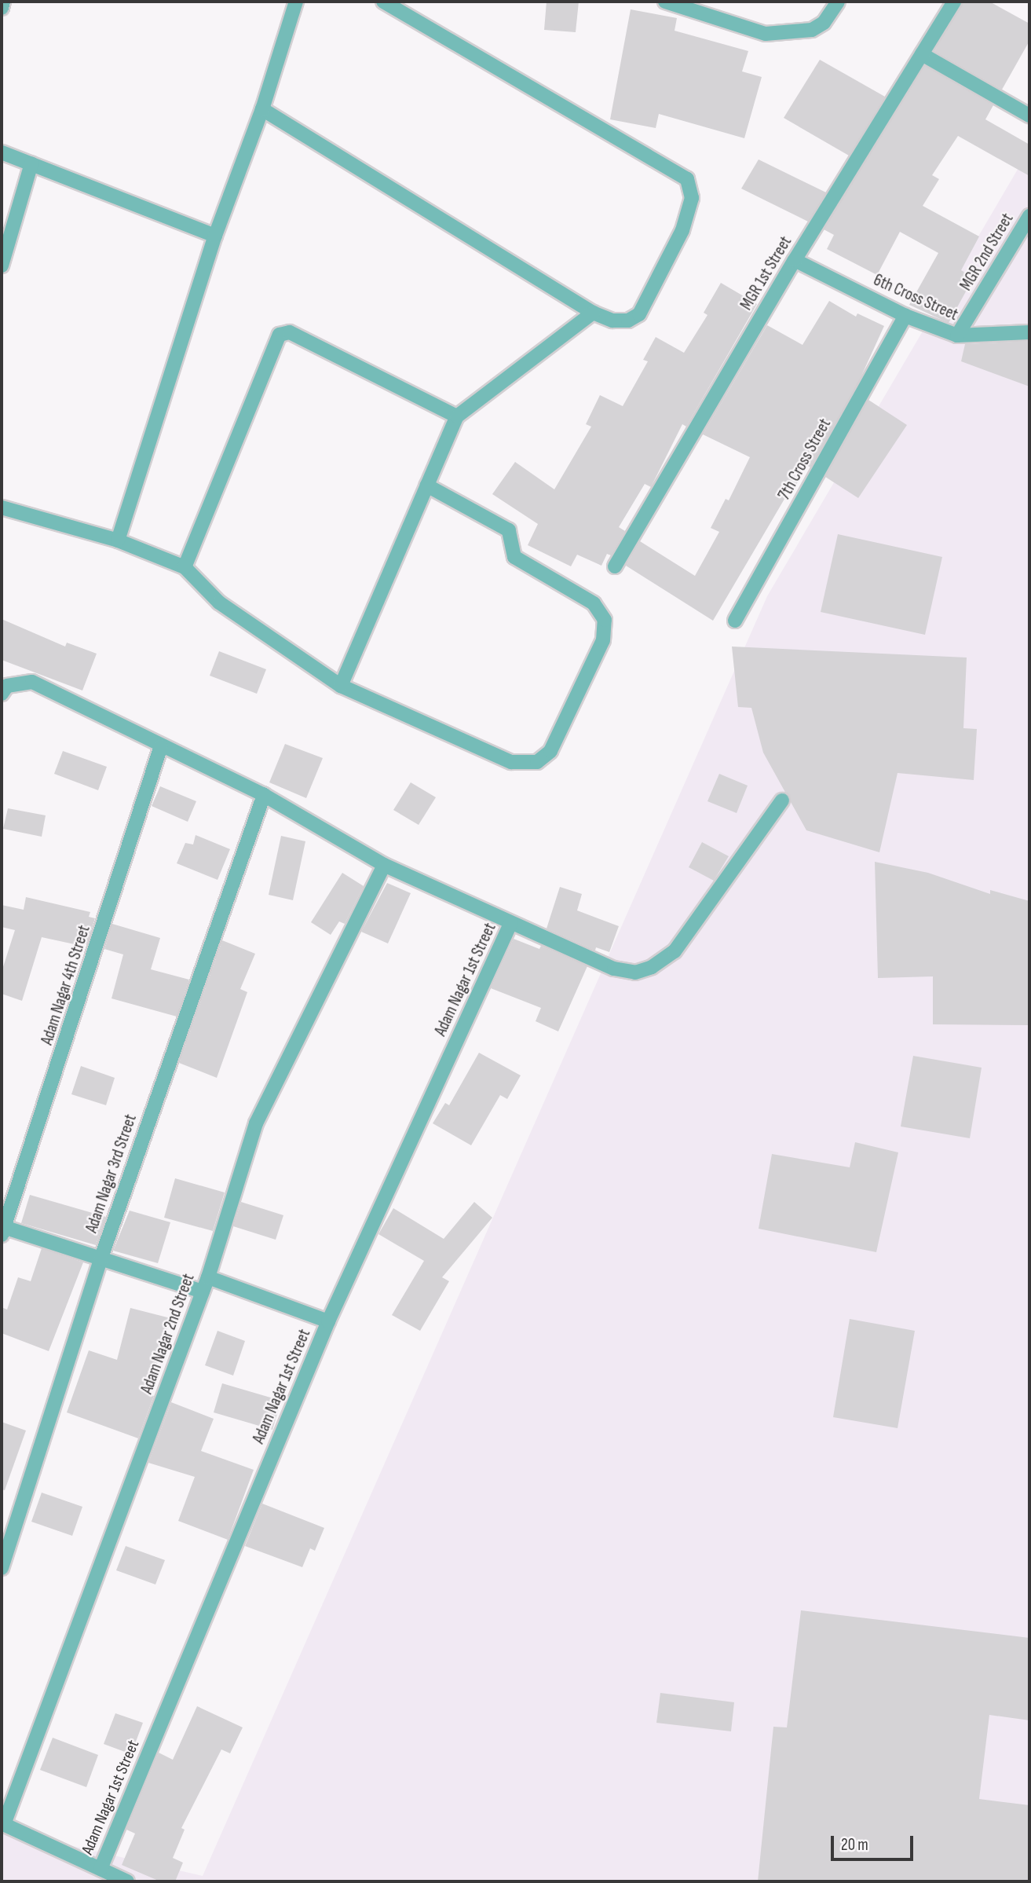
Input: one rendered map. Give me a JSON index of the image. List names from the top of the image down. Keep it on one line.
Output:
{"streets":{"street":["MGR 2nd Street","MGR 1st Street","6th Cross Street","7th Cross Street","Adam Nagar 1st Street","Adam Nagar 4th Street","Adam Nagar 3rd Street","Adam Nagar 2nd Street"]},"crossings":[["MGR 2nd Street","6th Cross Street"],["MGR 1st Street","6th Cross Street"],["6th Cross Street","7th Cross Street"]],"scale_bar":"20 m"}
